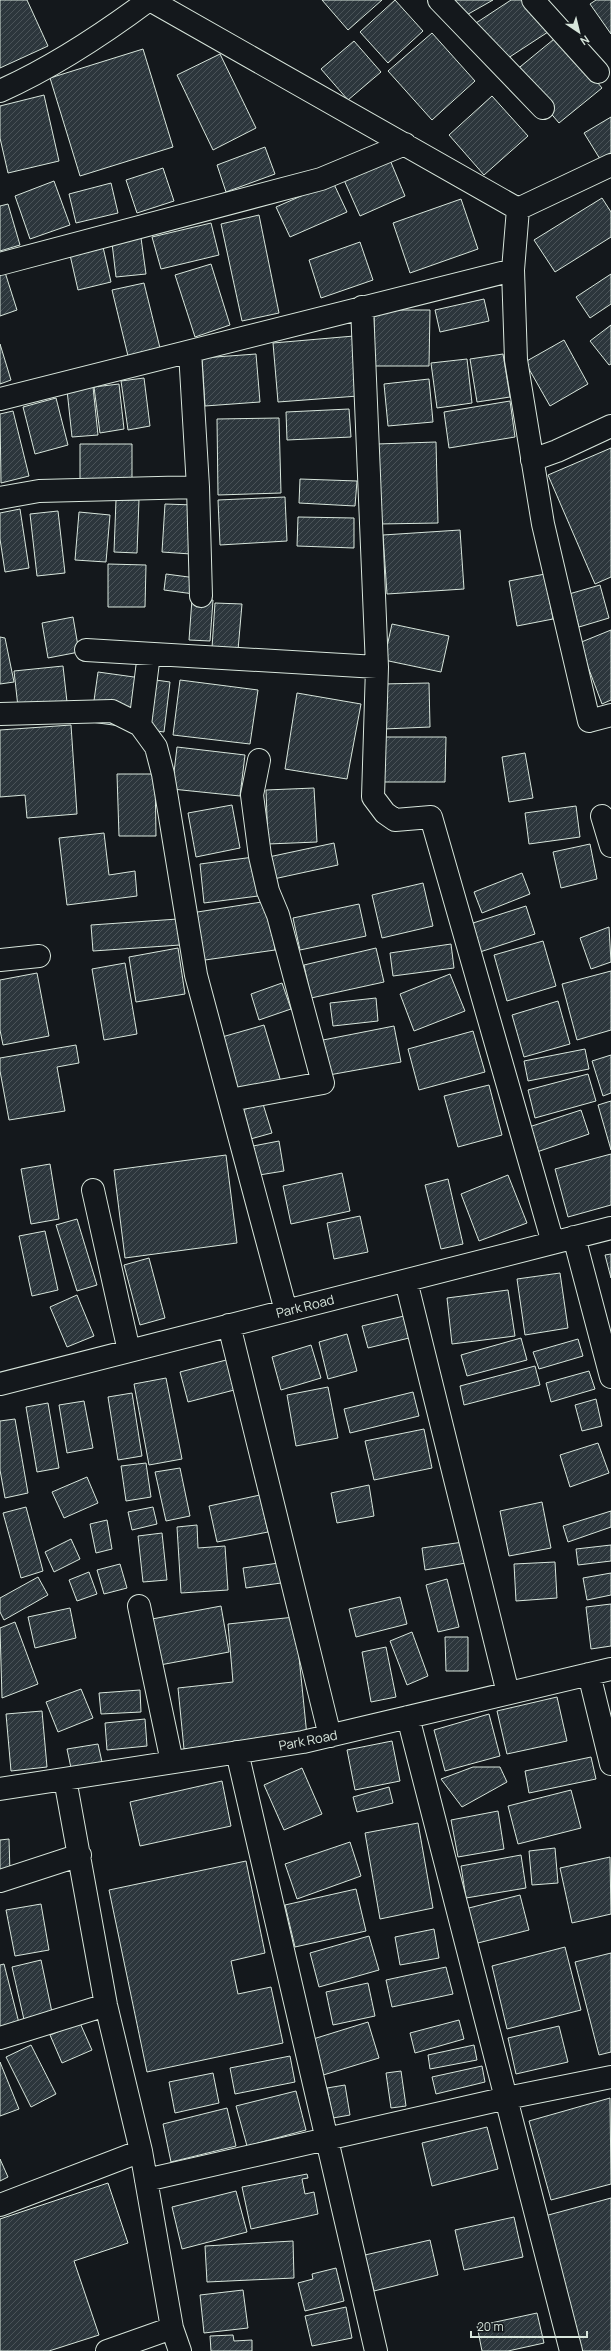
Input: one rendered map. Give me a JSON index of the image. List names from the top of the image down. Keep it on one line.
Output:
{"streets":{"street":["Park Road"]},"scale_bar":"20 m","north":"bottom right"}
